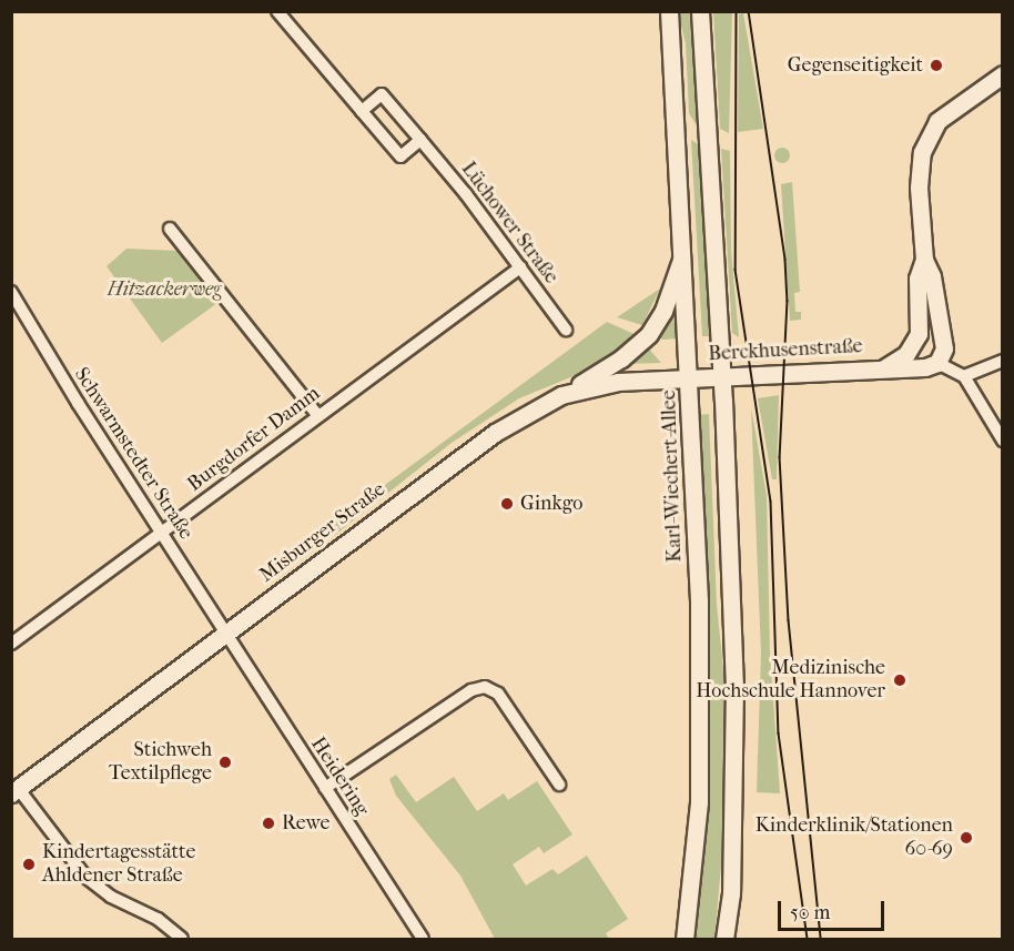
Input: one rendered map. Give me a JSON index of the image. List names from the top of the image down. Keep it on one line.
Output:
{"streets":{"main road":["Berckhusenstraße","Karl-Wiechert-Allee","Misburger Straße"],"street":["Lüchower Straße","Burgdorfer Damm","Schwarmstedter Straße","Heidering"]},"crossings":[["Lüchower Straße","Burgdorfer Damm"],["Berckhusenstraße","Karl-Wiechert-Allee"],["Berckhusenstraße","Misburger Straße"],["Burgdorfer Damm","Schwarmstedter Straße"],["Schwarmstedter Straße","Misburger Straße"],["Schwarmstedter Straße","Heidering"],["Karl-Wiechert-Allee","Misburger Straße"],["Misburger Straße","Heidering"]],"parks":["Hitzackerweg"],"places":["Gegenseitigkeit","Ginkgo","Medizinische Hochschule Hannover","Stichweh Textilpflege","Rewe","Kinderklinik/Stationen 60-69","Kindertagesstätte Ahldener Straße"],"scale_bar":"50 m"}
